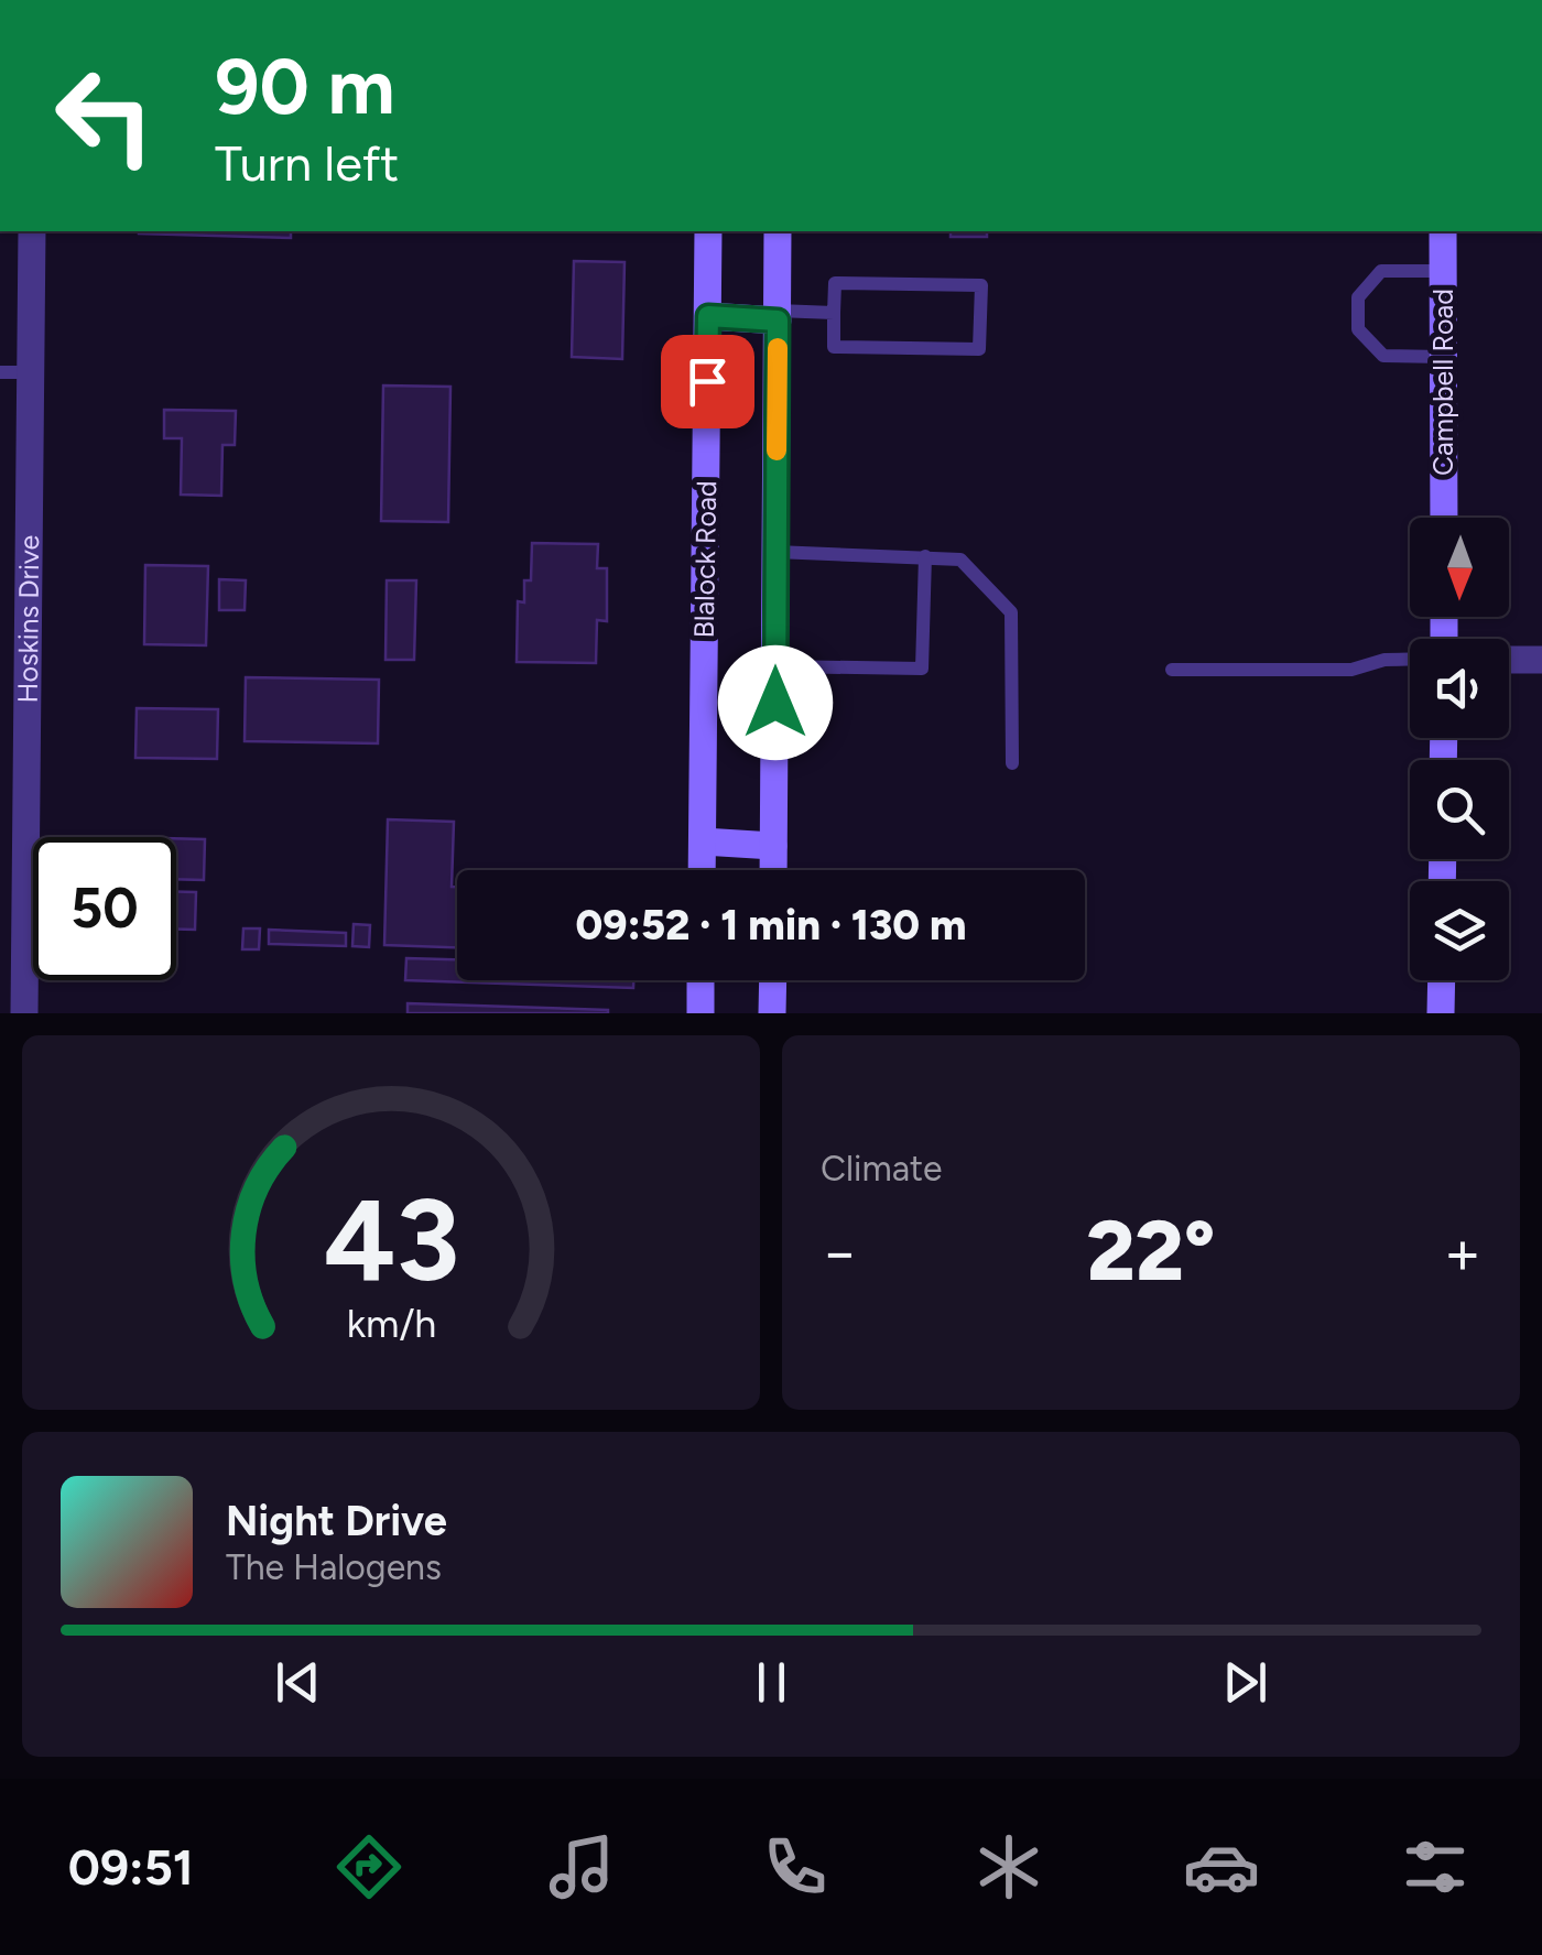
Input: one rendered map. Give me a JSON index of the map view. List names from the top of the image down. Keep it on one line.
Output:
{"streets":{"main road":["Campbell Road","Blalock Road"],"street":["Hoskins Drive"]},"north":"bottom","page":{"turn":["90 m","Turn left"],"limit":"50","trip":"09:52 · 1 min · 130 m","tile":"Climate","heat":["−","22°","+"],"song":["Night Drive","The Halogens"],"tabs":"09:51","gauge":["43","km/h"]}}
